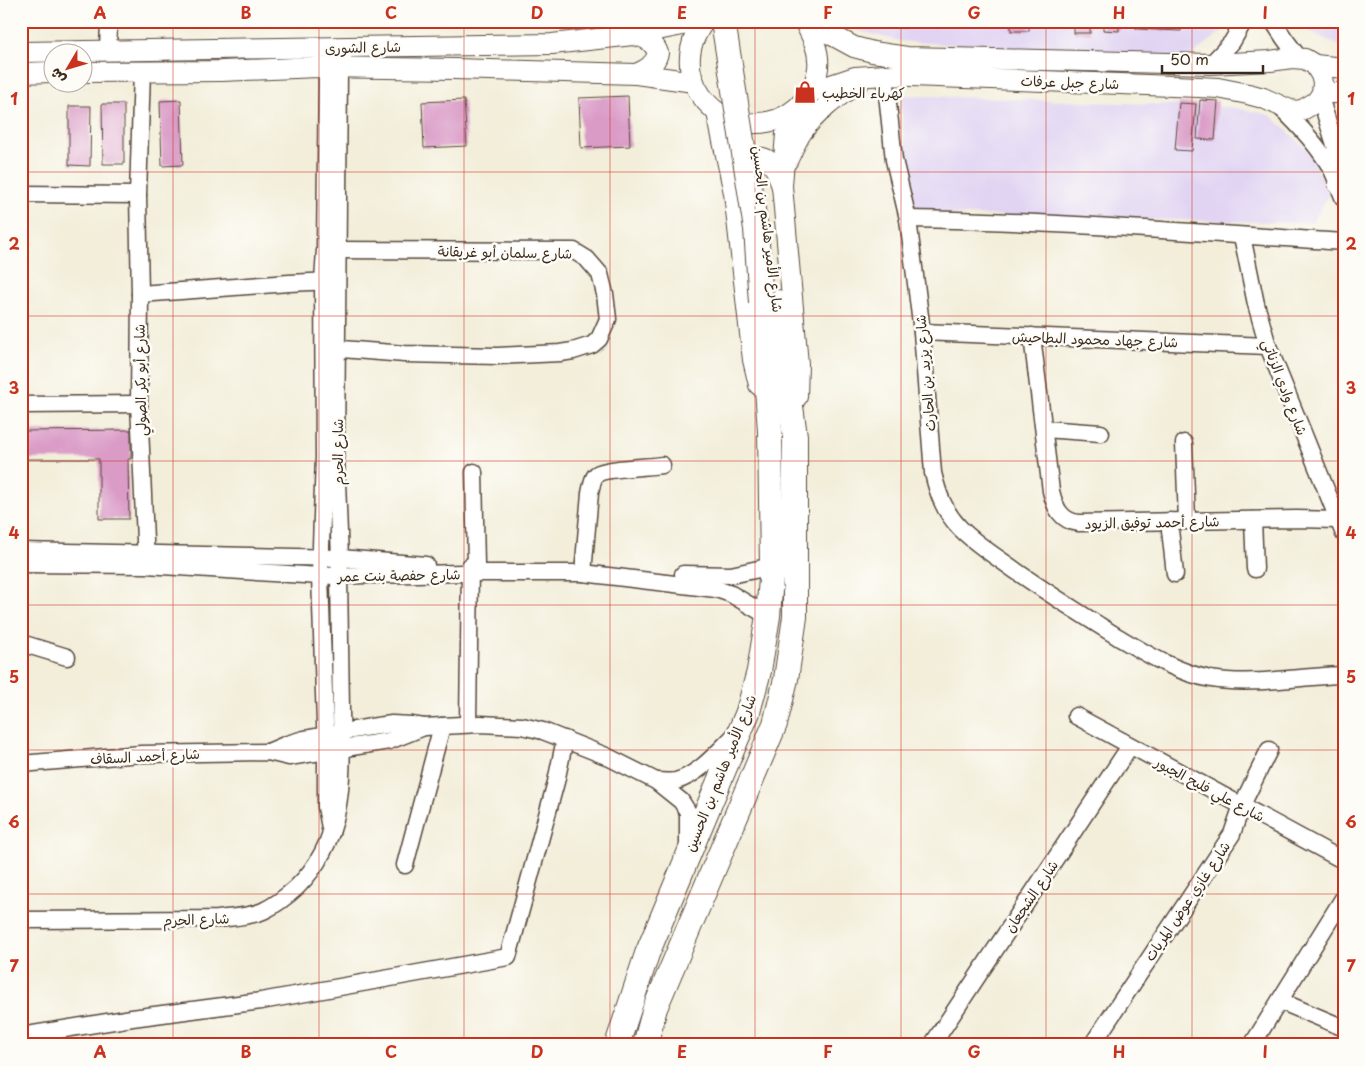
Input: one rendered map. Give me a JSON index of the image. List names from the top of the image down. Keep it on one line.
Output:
{"streets":{"highway":["شارع الأمير هاشم بن الحسين"],"main road":["شارع الشورى","شارع جبل عرفات"],"street":["شارع سلمان أبو غريقانة","شارع جهاد محمود البطاحيش","شارع يزيد بن الحارث","شارع أبو بكر الصولي","شارع وادي الزناتي","شارع الحرم","شارع أحمد توفيق الزيود","شارع حفصة بنت عمر","شارع أحمد السقاف","شارع علي فليح الجبور","شارع الشجعان","شارع غازي عوض المريات"]},"crossings":[["شارع الشورى","شارع أبو بكر الصولي"],["شارع الشورى","شارع الحرم"],["شارع جبل عرفات","شارع يزيد بن الحارث"],["شارع الأمير هاشم بن الحسين","شارع حفصة بنت عمر"],["شارع سلمان أبو غريقانة","شارع الحرم"],["شارع جهاد محمود البطاحيش","شارع يزيد بن الحارث"],["شارع جهاد محمود البطاحيش","شارع وادي الزناتي"],["شارع جهاد محمود البطاحيش","شارع أحمد توفيق الزيود"],["شارع أبو بكر الصولي","شارع حفصة بنت عمر"],["شارع وادي الزناتي","شارع أحمد توفيق الزيود"],["شارع الحرم","شارع حفصة بنت عمر"],["شارع الحرم","شارع أحمد السقاف"],["شارع علي فليح الجبور","شارع الشجعان"],["شارع علي فليح الجبور","شارع غازي عوض المريات"]],"places":{"shop":["كهرباء الخطيب"]},"scale_bar":"50 m","north":"bottom left","grid":{"columns":["A","B","C","D","E","F","G","H","I"],"rows":["1","2","3","4","5","6","7"]}}
